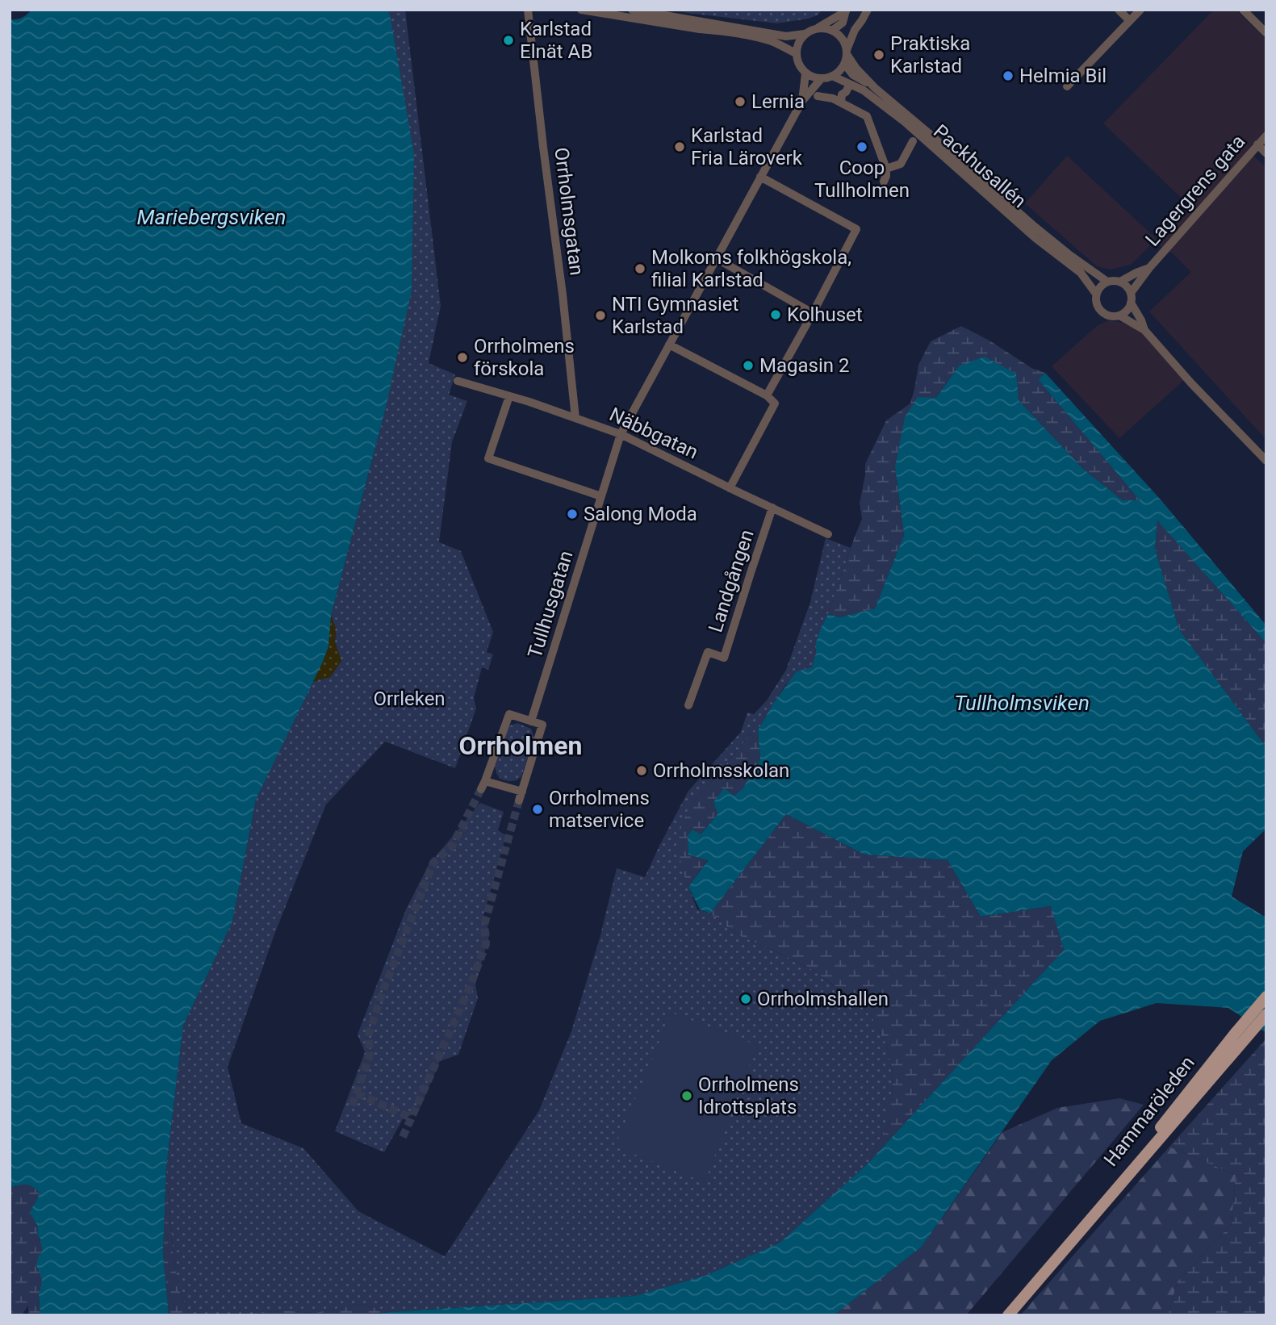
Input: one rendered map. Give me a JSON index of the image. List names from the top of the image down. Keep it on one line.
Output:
{"streets":{"main road":["Hammaröleden"],"street":["Packhusallén","Lagergrens gata","Orrholmsgatan","Näbbgatan","Landgången","Tullhusgatan"]},"crossings":[["Packhusallén","Lagergrens gata"],["Packhusallén","Tullhusgatan"],["Orrholmsgatan","Näbbgatan"],["Näbbgatan","Landgången"],["Näbbgatan","Tullhusgatan"]],"districts":["Orrholmen"],"water":["Mariebergsviken","Tullholmsviken"],"parks":["Orrleken"],"places":["Karlstad Elnät AB","Praktiska Karlstad","Helmia Bil","Lernia","Karlstad Fria Läroverk","Coop Tullholmen","Molkoms folkhögskola, filial Karlstad","Kolhuset","NTI Gymnasiet Karlstad","Orrholmens förskola","Magasin 2","Salong Moda","Orrholmsskolan","Orrholmens matservice","Orrholmshallen","Orrholmens Idrottsplats"]}
